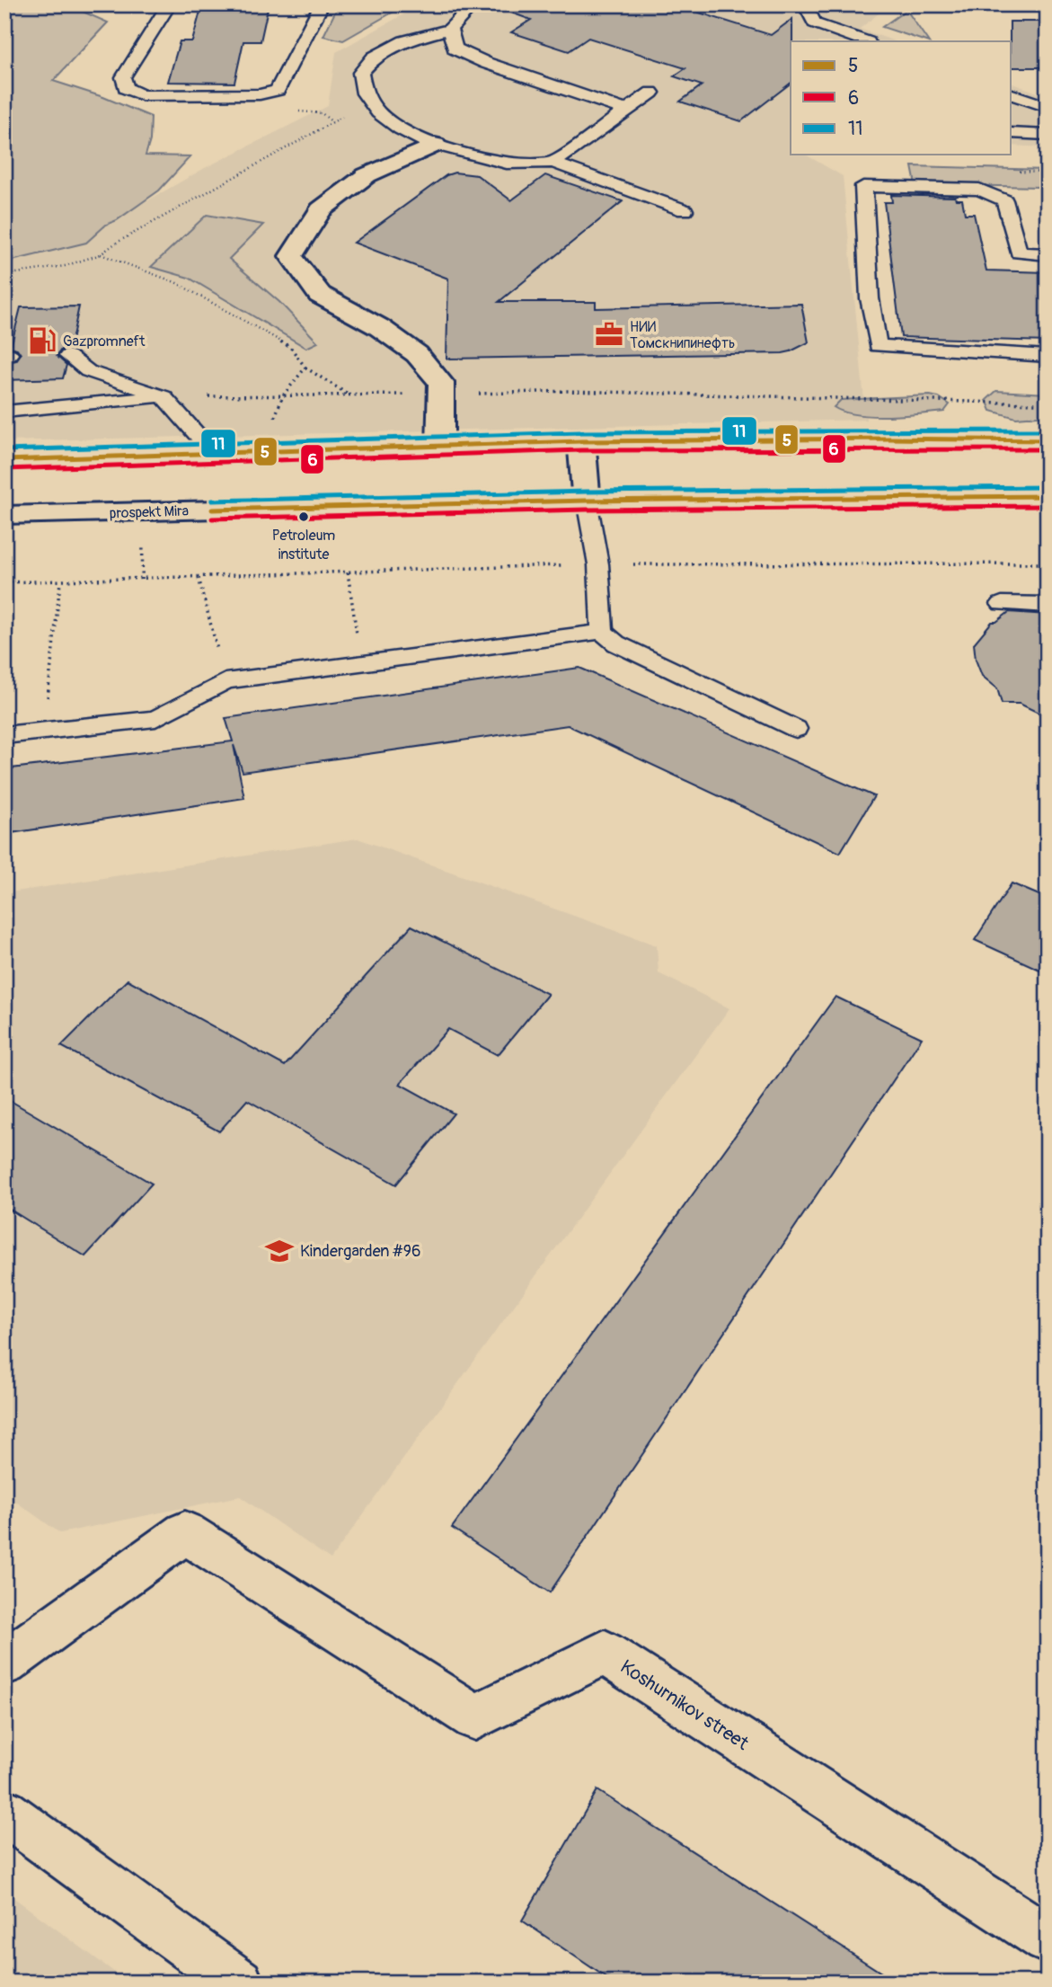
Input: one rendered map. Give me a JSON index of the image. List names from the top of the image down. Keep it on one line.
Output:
{"streets":{"main road":["prospekt Mira","Koshurnikov street"]},"places":{"office":["НИИ Томскнипинефть"],"fuel station":["Gazpromneft"],"other":["Petroleum institute"],"school or university":["Kindergarden #96"]},"lines":["transit line 11","transit line 5","transit line 6"],"legend":["5","6","11"]}
